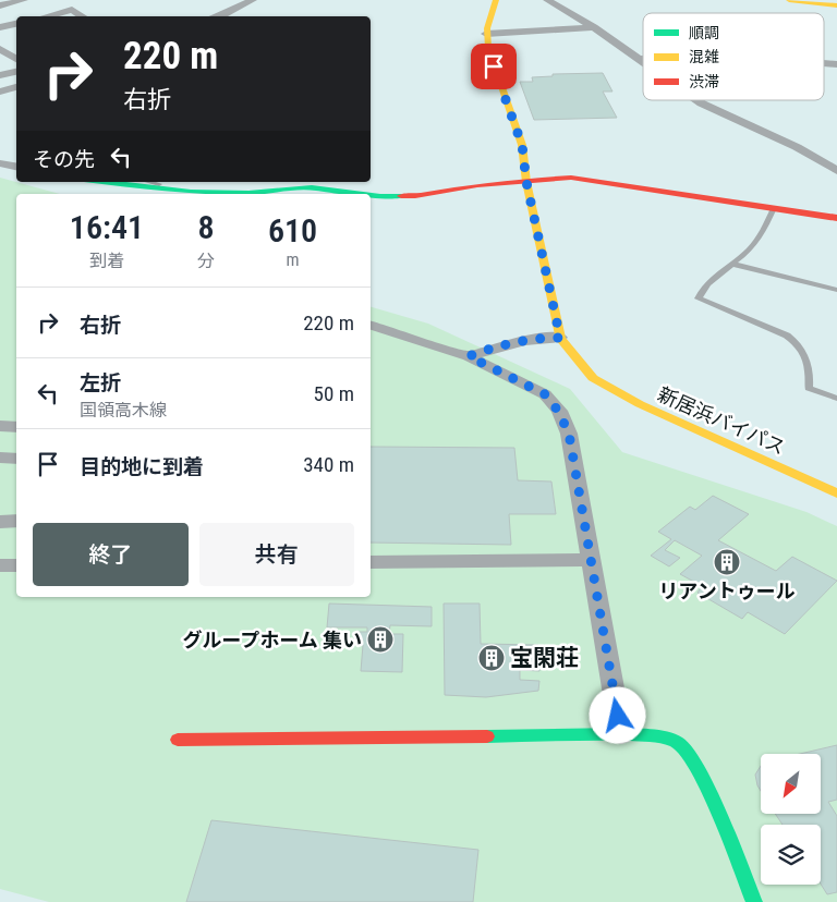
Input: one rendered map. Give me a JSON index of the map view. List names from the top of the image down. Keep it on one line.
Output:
{"streets":{"main road":["新居浜バイパス"]},"places":{"building":["リアントゥール","グループホーム 集い","宝閑荘"]},"legend":["順調","混雑","渋滞"],"north":"bottom left","page":{"turn":["220 m","右折"],"then":"その先","eta":["16:41","到着","8","分","610","m"],"list":[{"name":"右折","value":"220 m"},{"name":"左折","note":"国領高木線","value":"50 m"},{"name":"目的地に到着","value":"340 m"}],"buttons":["終了","共有"]}}
